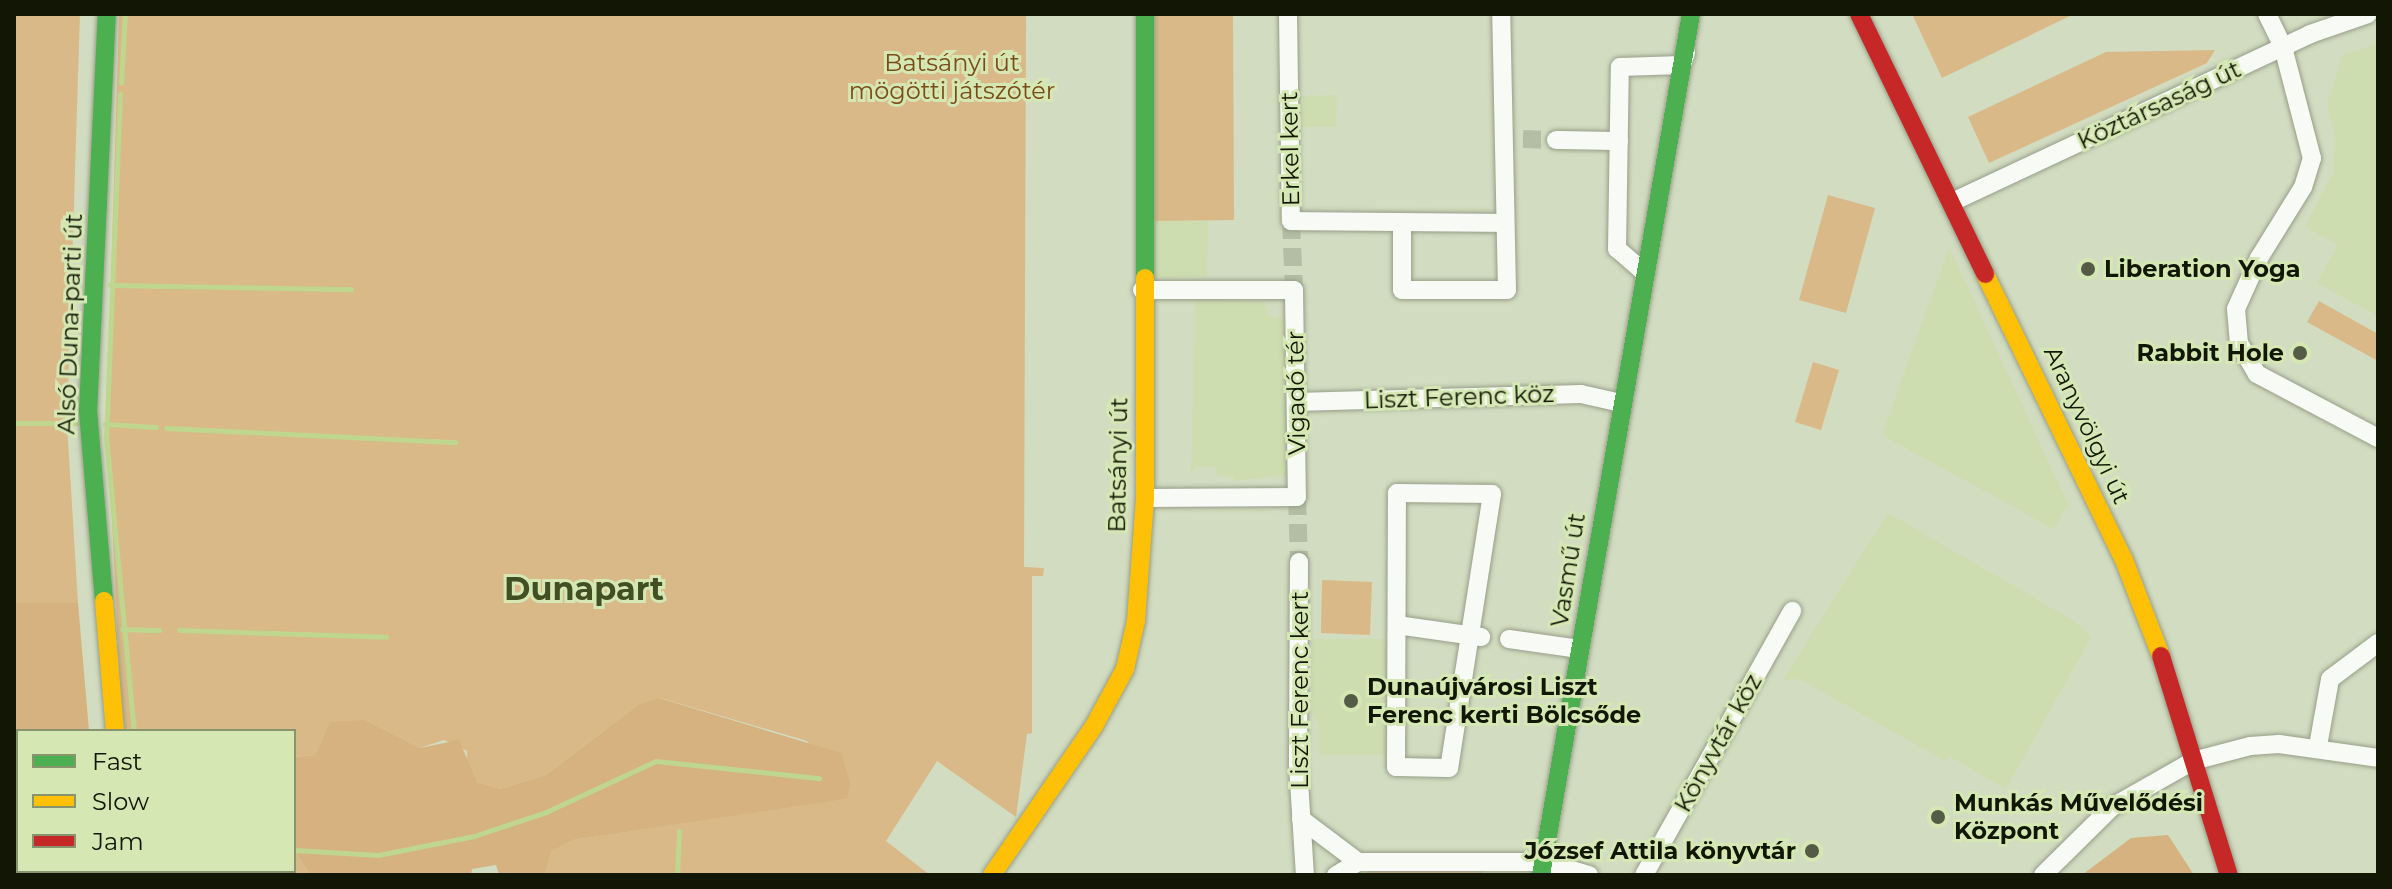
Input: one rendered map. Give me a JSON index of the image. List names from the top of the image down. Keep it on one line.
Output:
{"streets":{"street":["Köztársaság út","Erkel kert","Alsó Duna-parti út","Vigadó tér","Liszt Ferenc köz","Aranyvölgyi út","Batsányi út","Vasmű út","Liszt Ferenc kert","Könyvtár köz"]},"crossings":[["Köztársaság út","Aranyvölgyi út"],["Vigadó tér","Liszt Ferenc köz"],["Vigadó tér","Batsányi út"],["Liszt Ferenc köz","Vasmű út"]],"districts":["Dunapart"],"parks":["Batsányi út mögötti játszótér"],"places":["Liberation Yoga","Rabbit Hole","Dunaújvárosi Liszt Ferenc kerti Bölcsőde","Munkás Művelődési Központ","József Attila könyvtár"],"legend":["Fast","Slow","Jam"]}
